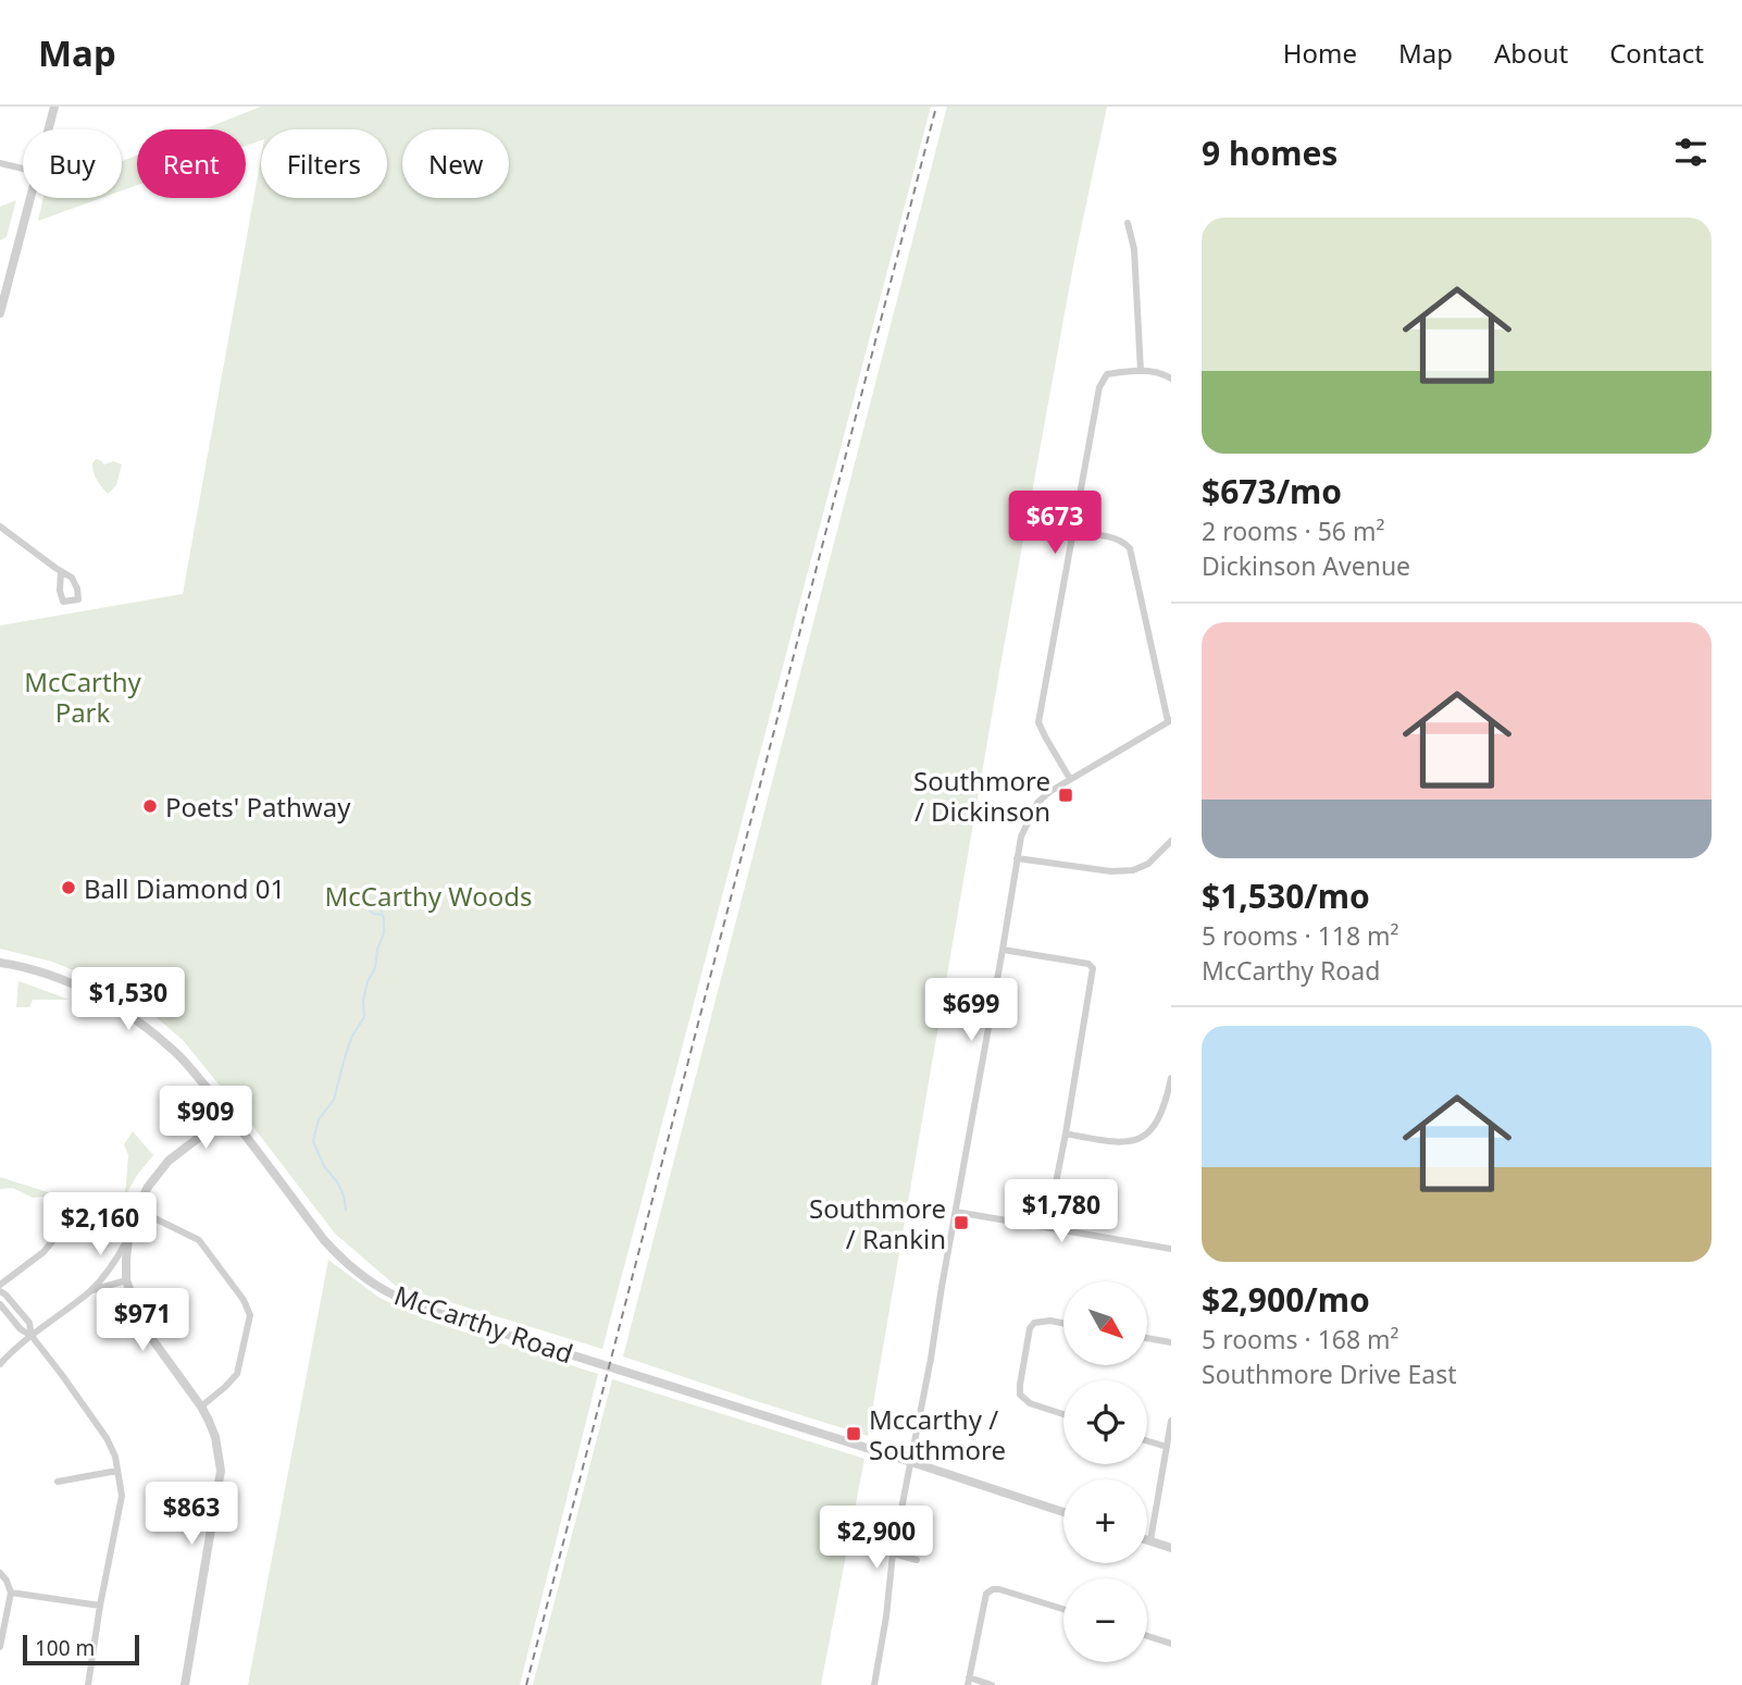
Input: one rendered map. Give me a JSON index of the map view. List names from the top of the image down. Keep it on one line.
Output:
{"streets":{"street":["McCarthy Road"]},"parks":["McCarthy Park","McCarthy Woods"],"places":{"transit":["Southmore / Dickinson","Southmore / Rankin","Mccarthy / Southmore"],"other":["Poets' Pathway","Ball Diamond 01"]},"scale_bar":"100 m","north":"bottom right","page":{"header":"Map","nav":["Home","Map","About","Contact"],"heading":"9 homes","chip":["Buy","Rent","Filters","New"],"list":[{"name":"$673/mo","note":"2 rooms · 56 m² · Dickinson Avenue"},{"name":"$1,530/mo","note":"5 rooms · 118 m² · McCarthy Road"},{"name":"$2,900/mo","note":"5 rooms · 168 m² · Southmore Drive East"}],"price":["$673","$1,530","$699","$909","$1,780","$2,160","$971","$863","$2,900"],"map_buttons":["+","−"],"scale":"100 m"}}
